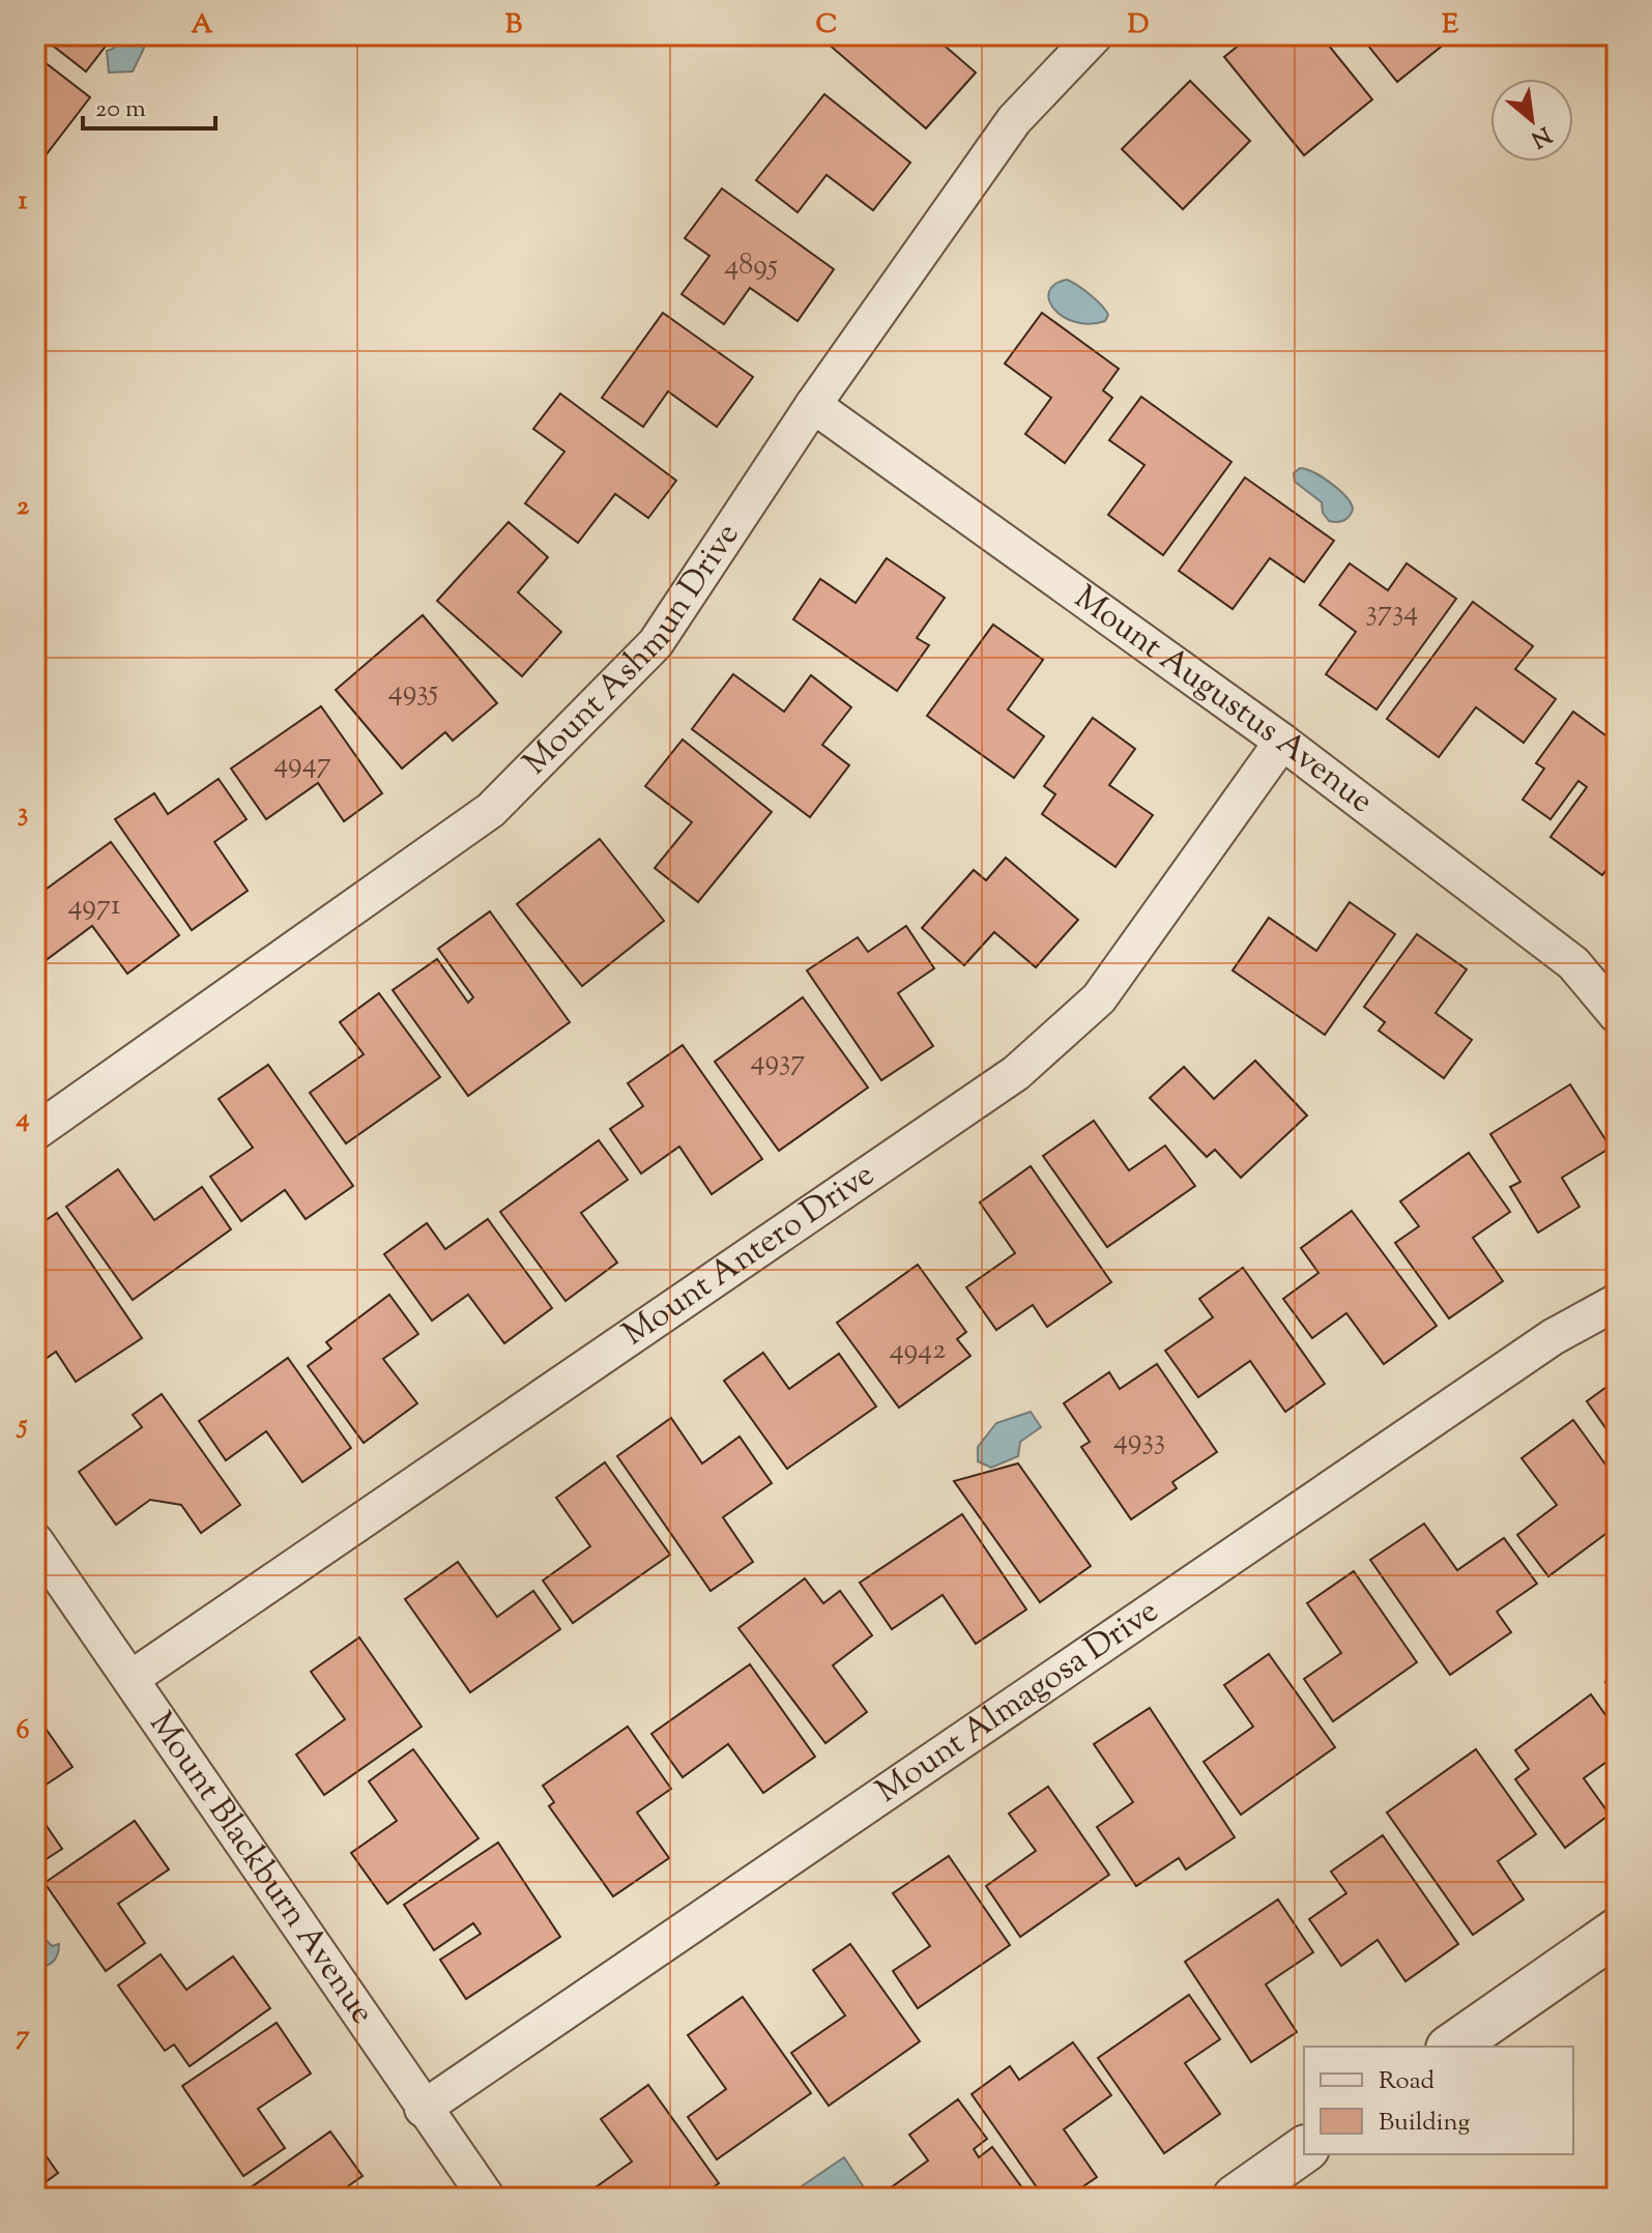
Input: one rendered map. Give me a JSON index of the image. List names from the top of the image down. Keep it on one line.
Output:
{"streets":{"street":["Mount Ashmun Drive","Mount Augustus Avenue","Mount Antero Drive","Mount Almagosa Drive","Mount Blackburn Avenue"]},"crossings":[["Mount Ashmun Drive","Mount Augustus Avenue"],["Mount Augustus Avenue","Mount Antero Drive"],["Mount Antero Drive","Mount Blackburn Avenue"],["Mount Almagosa Drive","Mount Blackburn Avenue"]],"house_numbers":["4895","3734","4935","4947","4971","4937","4942","4933"],"legend":["Road","Building"],"scale_bar":"20 m","north":"bottom right","grid":{"columns":["A","B","C","D","E"],"rows":["1","2","3","4","5","6","7"]}}
